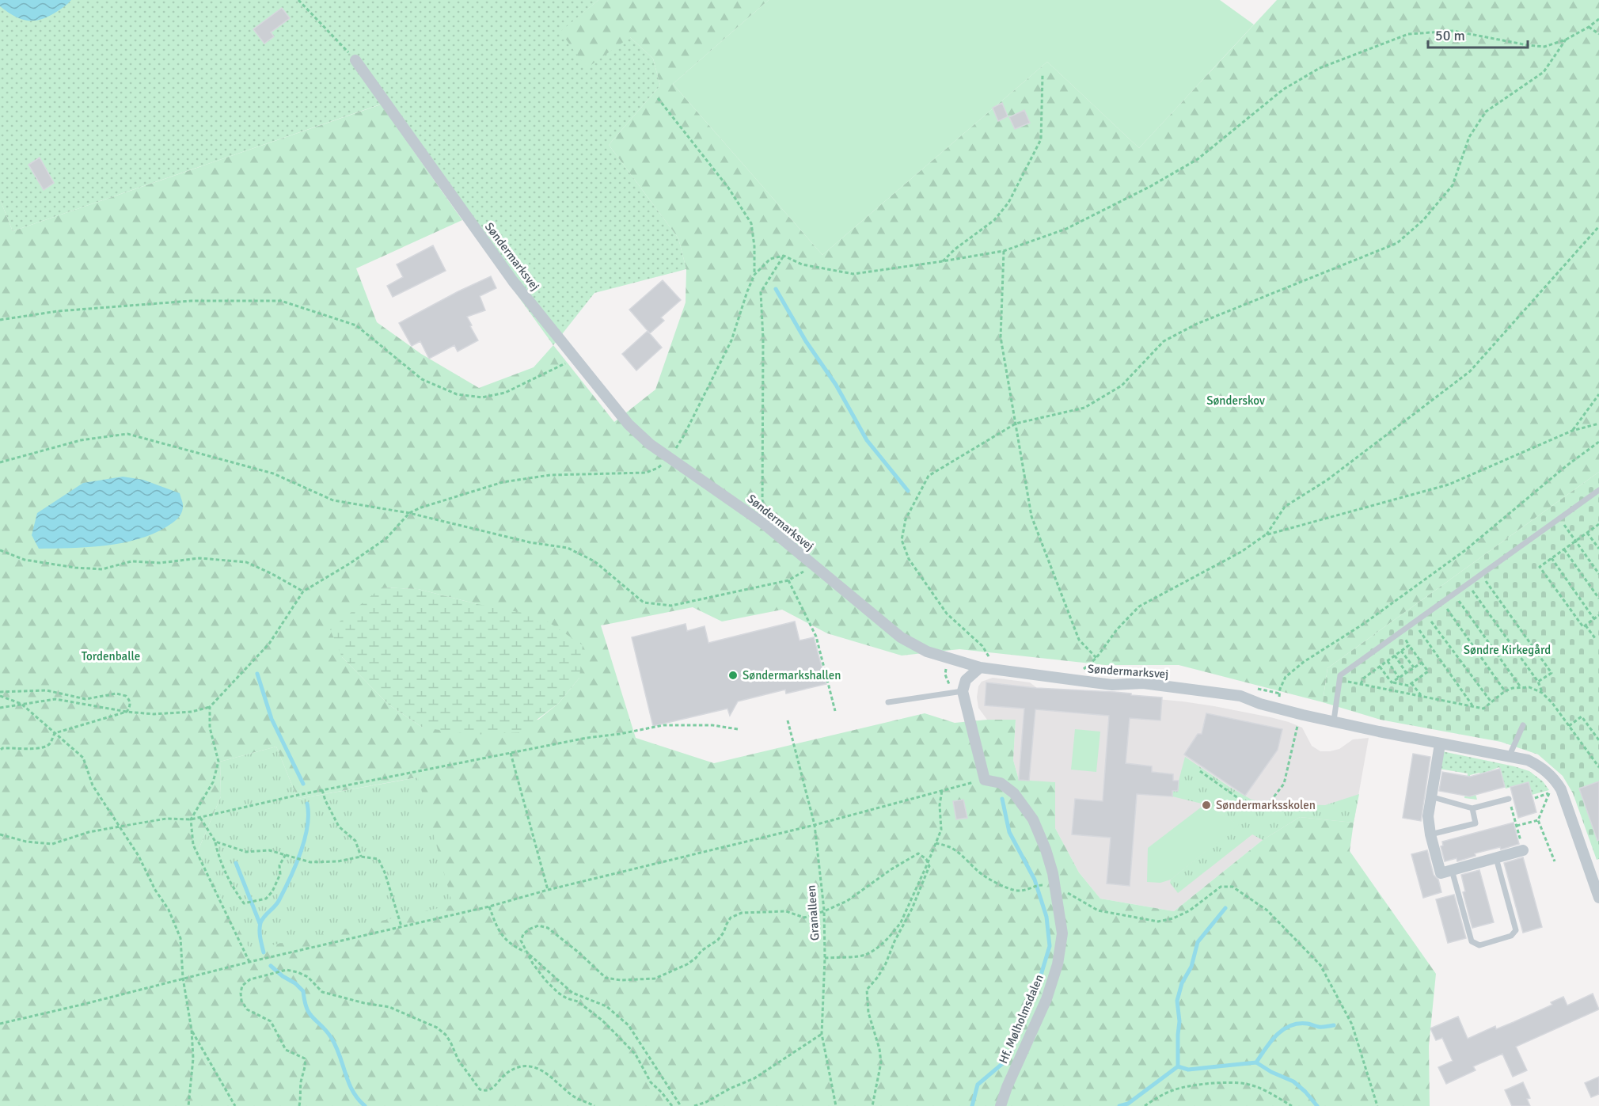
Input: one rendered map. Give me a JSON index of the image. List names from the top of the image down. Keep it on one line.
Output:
{"streets":{"street":["Søndermarksvej","Hf. Mølholmsdalen"],"path":["Granalleen"]},"parks":["Sønderskov","Søndre Kirkegård","Tordenballe"],"places":["Søndermarkshallen","Søndermarksskolen"],"scale_bar":"50 m"}
